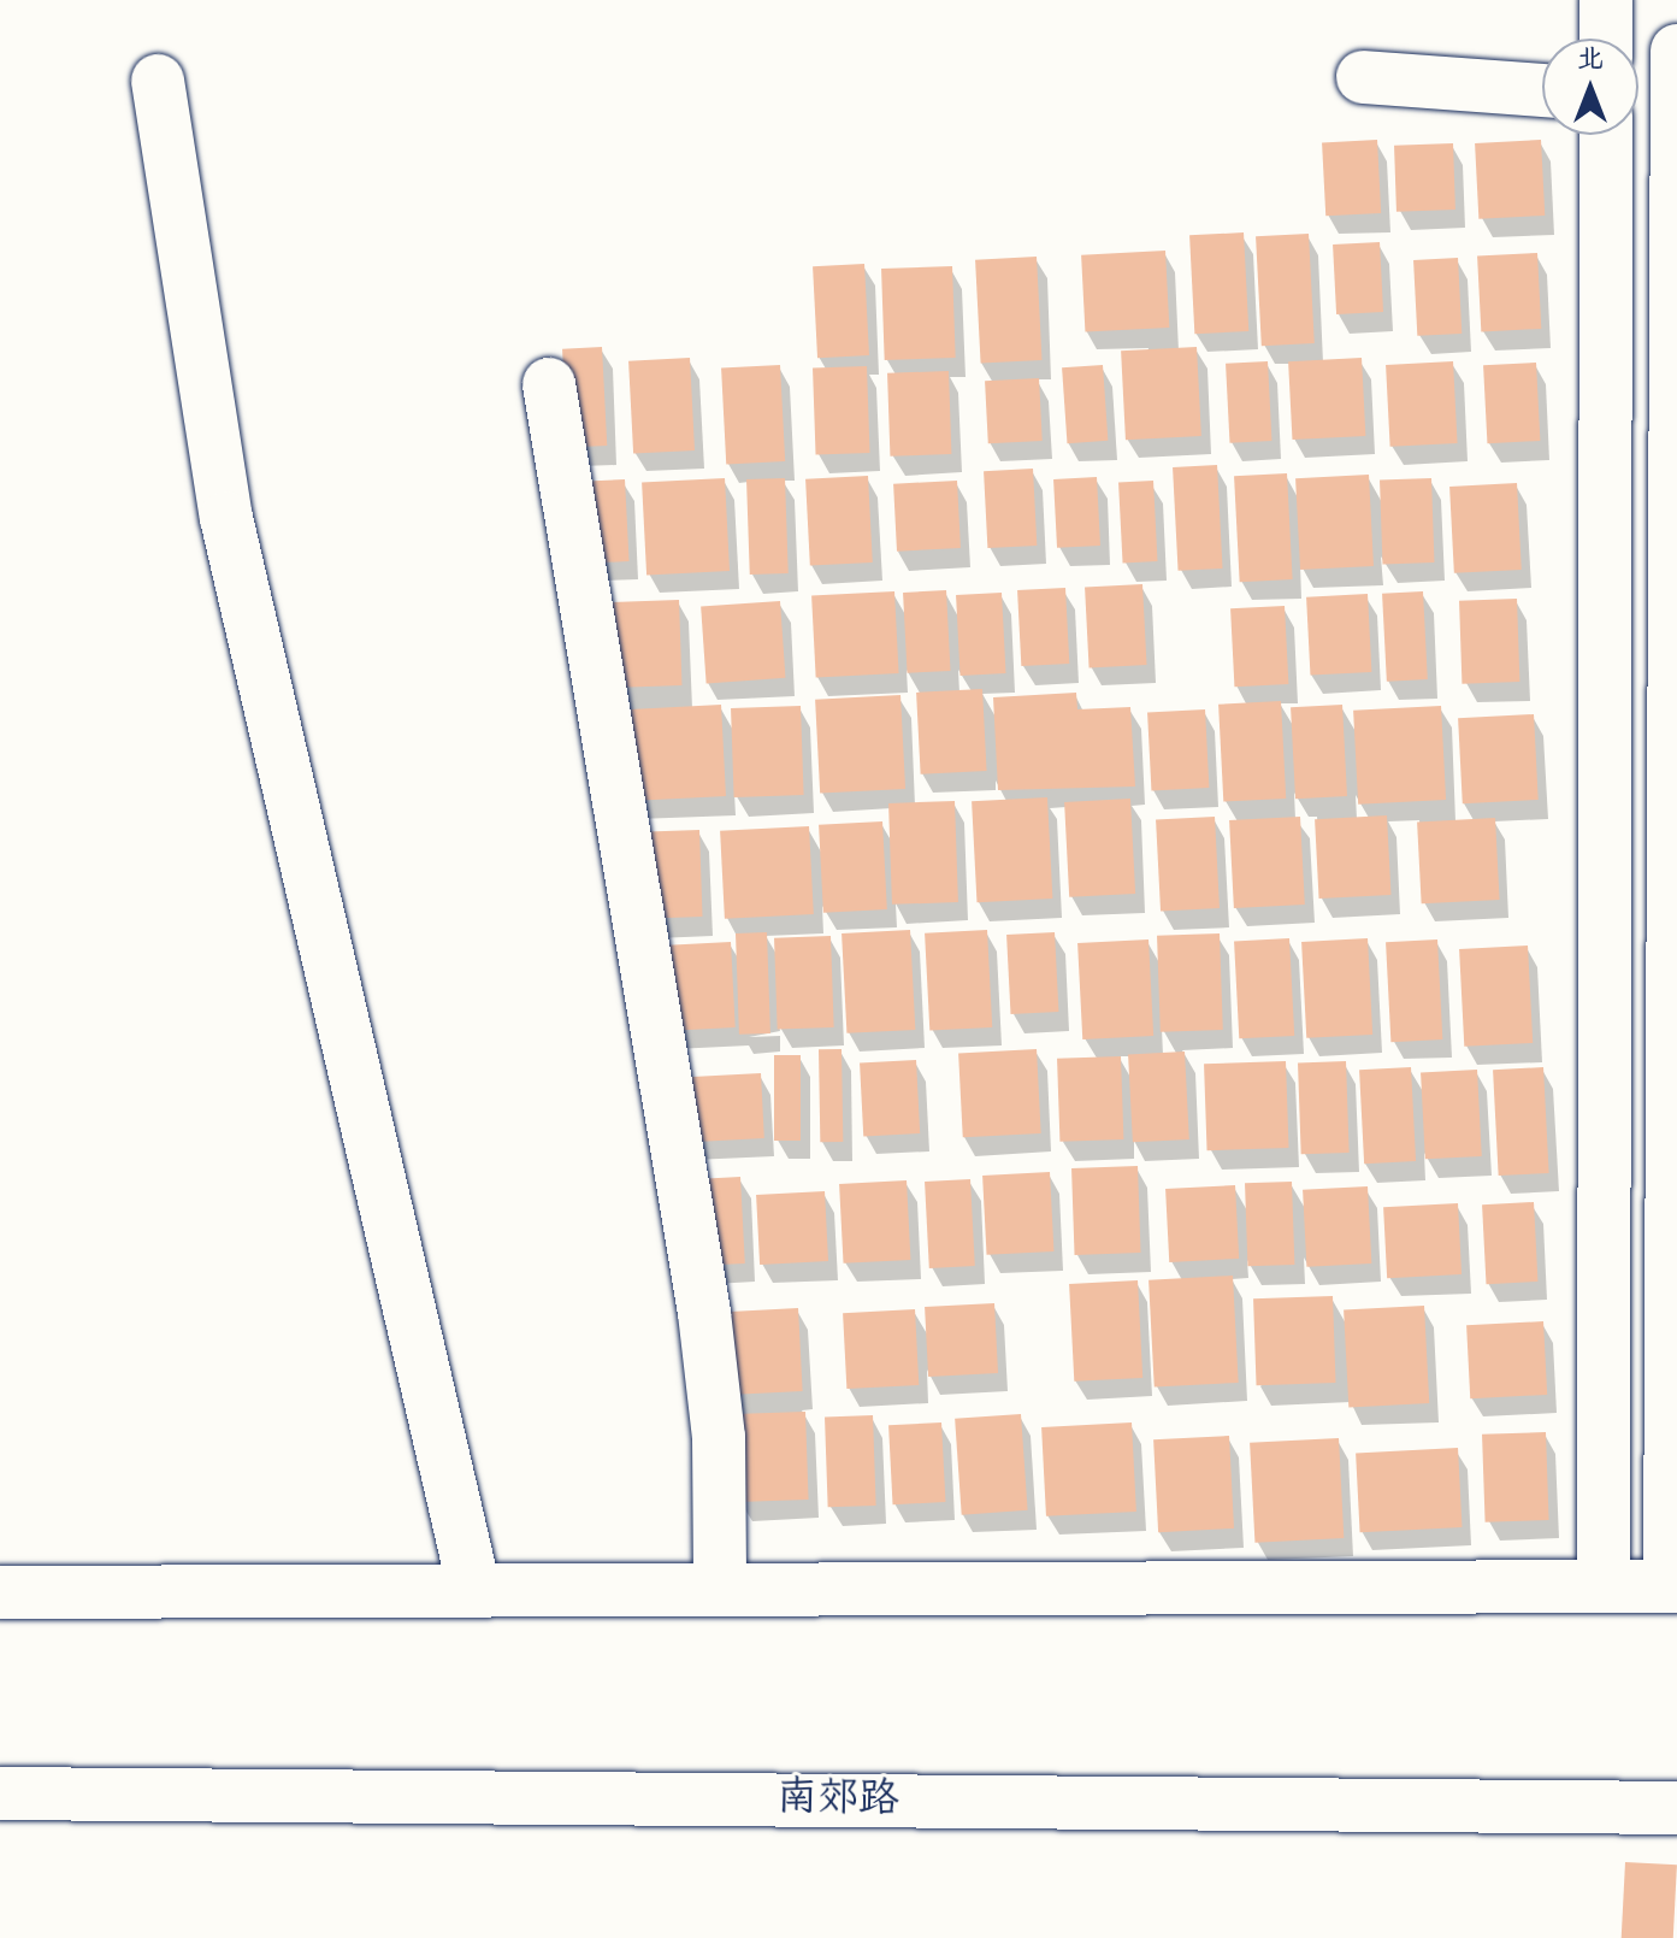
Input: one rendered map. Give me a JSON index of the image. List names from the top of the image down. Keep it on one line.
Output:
{"streets":{"street":["南郊路"]},"north":"top"}
